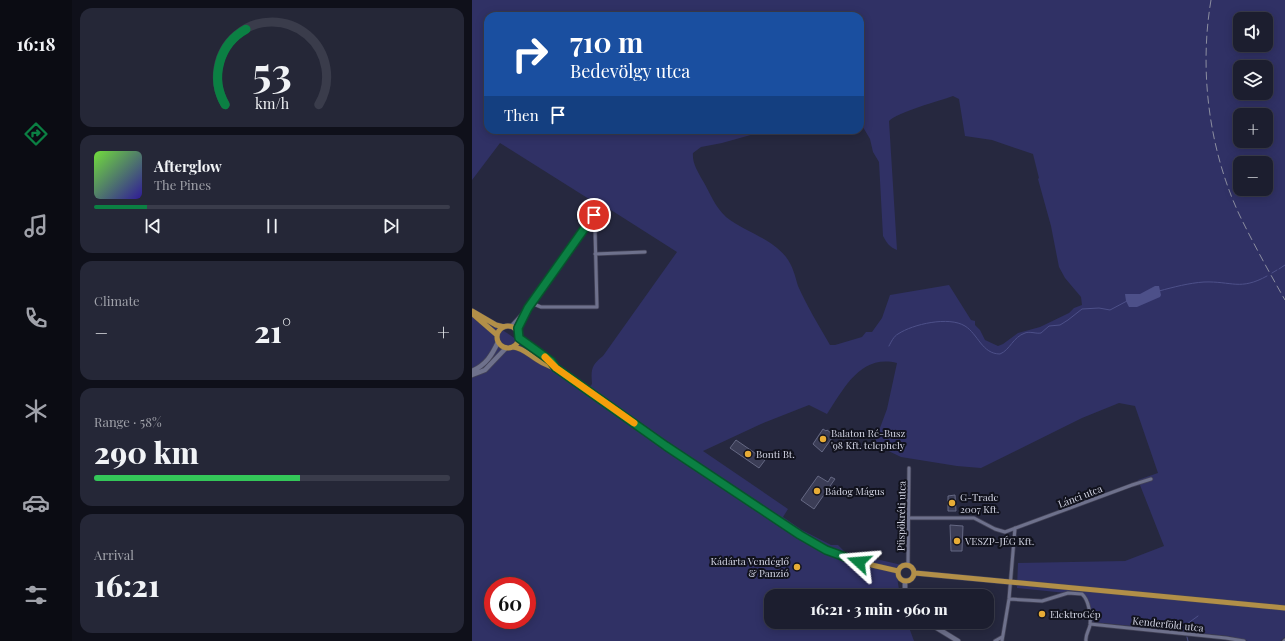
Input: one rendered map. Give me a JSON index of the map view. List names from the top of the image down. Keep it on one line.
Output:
{"streets":{"street":["Lánci utca","Püspökréti utca","Kenderföld utca"]},"crossings":[["Lánci utca","Püspökréti utca"]],"places":["Balaton Ré-Busz '98 Kft. telephely","Bonti Bt.","Bádog Mágus","G-Trade 2007 Kft.","VESZP-JÉG Kft.","Kádárta Vendéglő & Panzió","ElektroGép"],"page":{"tabs":"16:18","map_buttons":["+","−"],"turn":["710 m","Bedevölgy utca"],"then":"Then","song":["Afterglow","The Pines"],"tile":["Climate",["Range · 58%","290 km"],["Arrival","16:21"]],"heat":["−","21°","+"],"limit":"60","trip":"16:21 · 3 min · 960 m","gauge":["53","km/h"]}}
